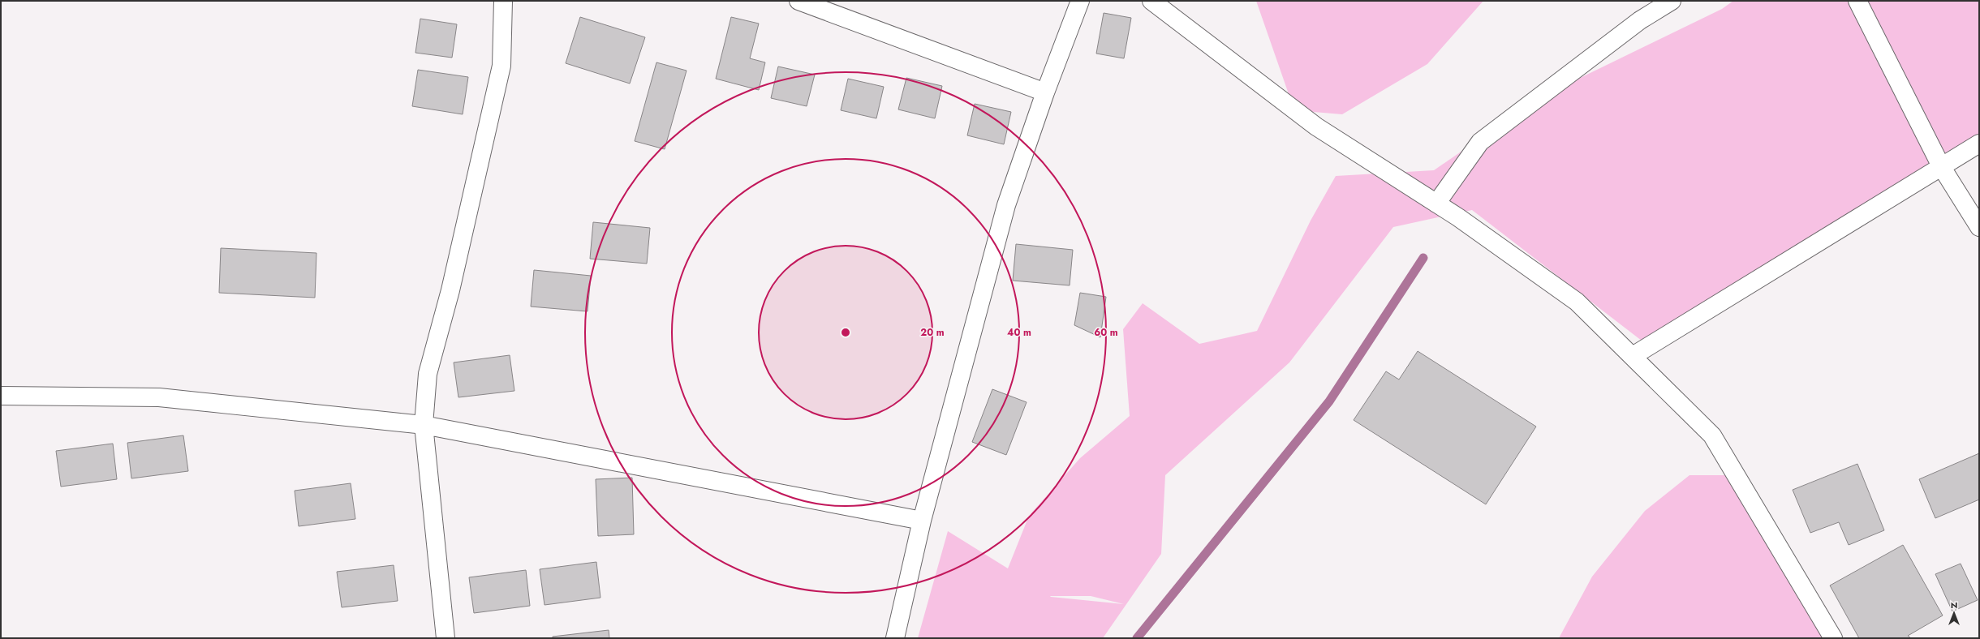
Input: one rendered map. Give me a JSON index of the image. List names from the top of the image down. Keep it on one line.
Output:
{"north":"top","rings":["20 m","40 m","60 m"]}
